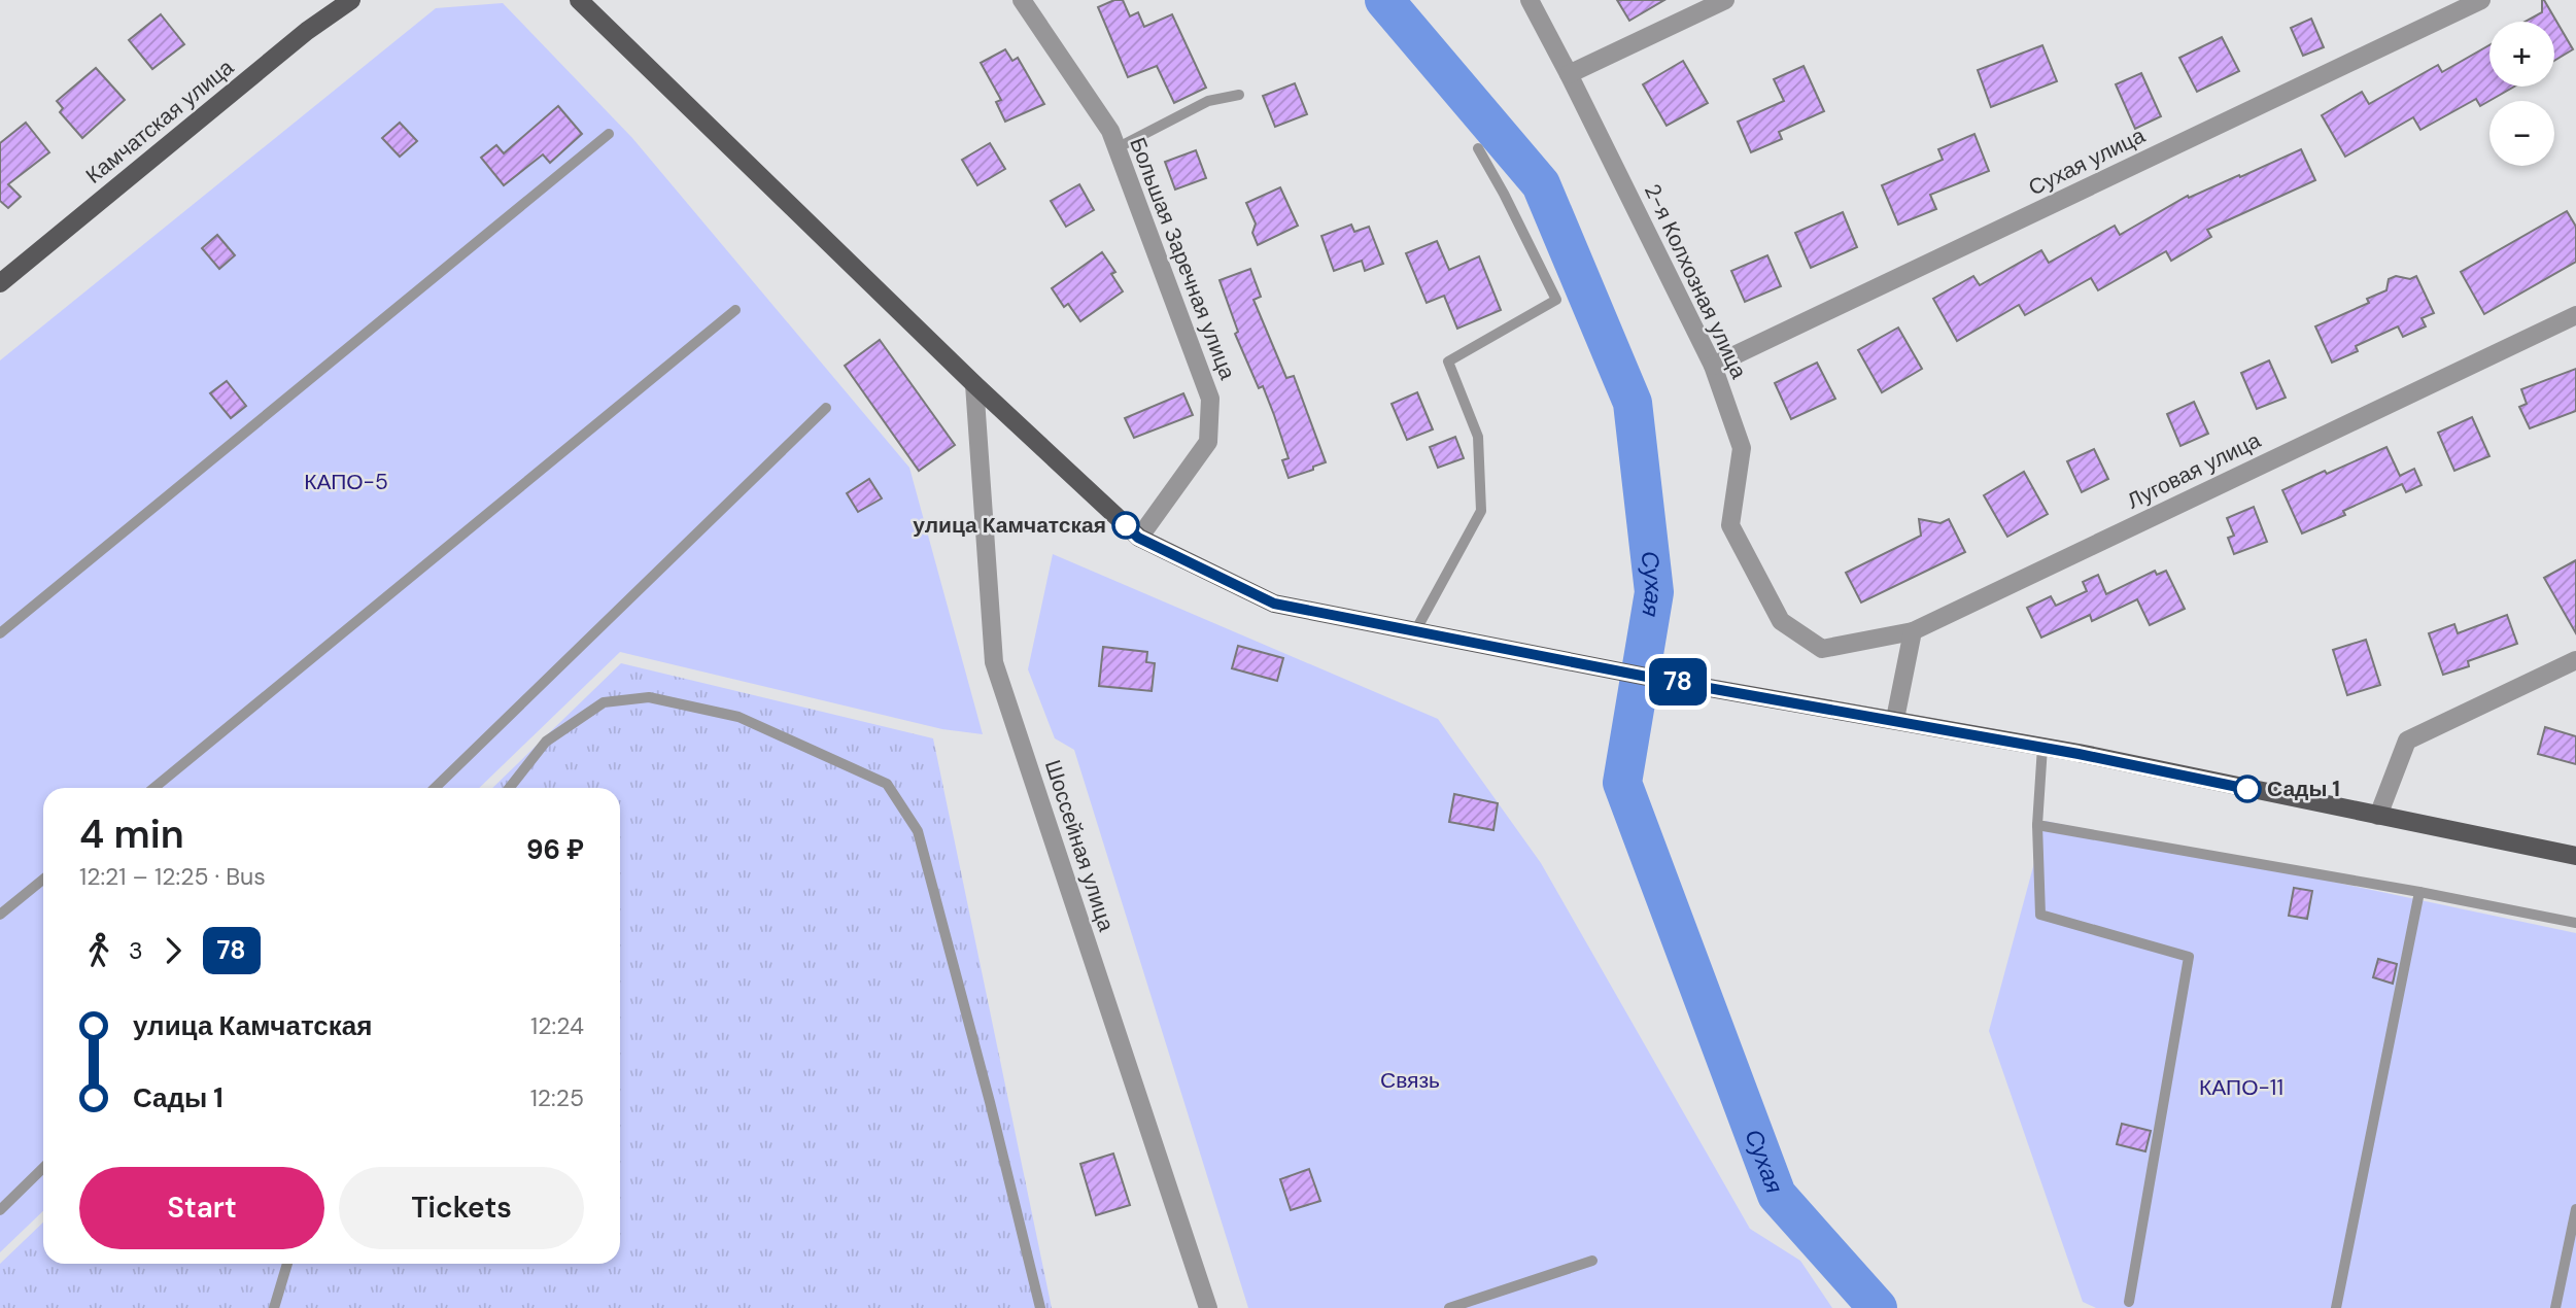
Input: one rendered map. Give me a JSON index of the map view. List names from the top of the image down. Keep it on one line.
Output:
{"streets":{"main road":["Камчатская улица"],"street":["Сухая улица","Большая Заречная улица","2-я Колхозная улица","Луговая улица","Шоссейная улица"]},"crossings":[["Сухая улица","2-я Колхозная улица"],["2-я Колхозная улица","Луговая улица"]],"water":["Сухая"],"parks":["КАПО-5","Связь","КАПО-11"],"places":["улица Камчатская","Сады 1"],"lines":["bus line 78"],"page":{"on_map":"78","map_buttons":["+","−"],"heading":["4 min","12:21 – 12:25 · Bus","96 ₽"],"legs":["3","78"],"list":[{"name":"улица Камчатская","value":"12:24"},{"name":"Сады 1","value":"12:25"}],"buttons":["Start","Tickets"]}}
